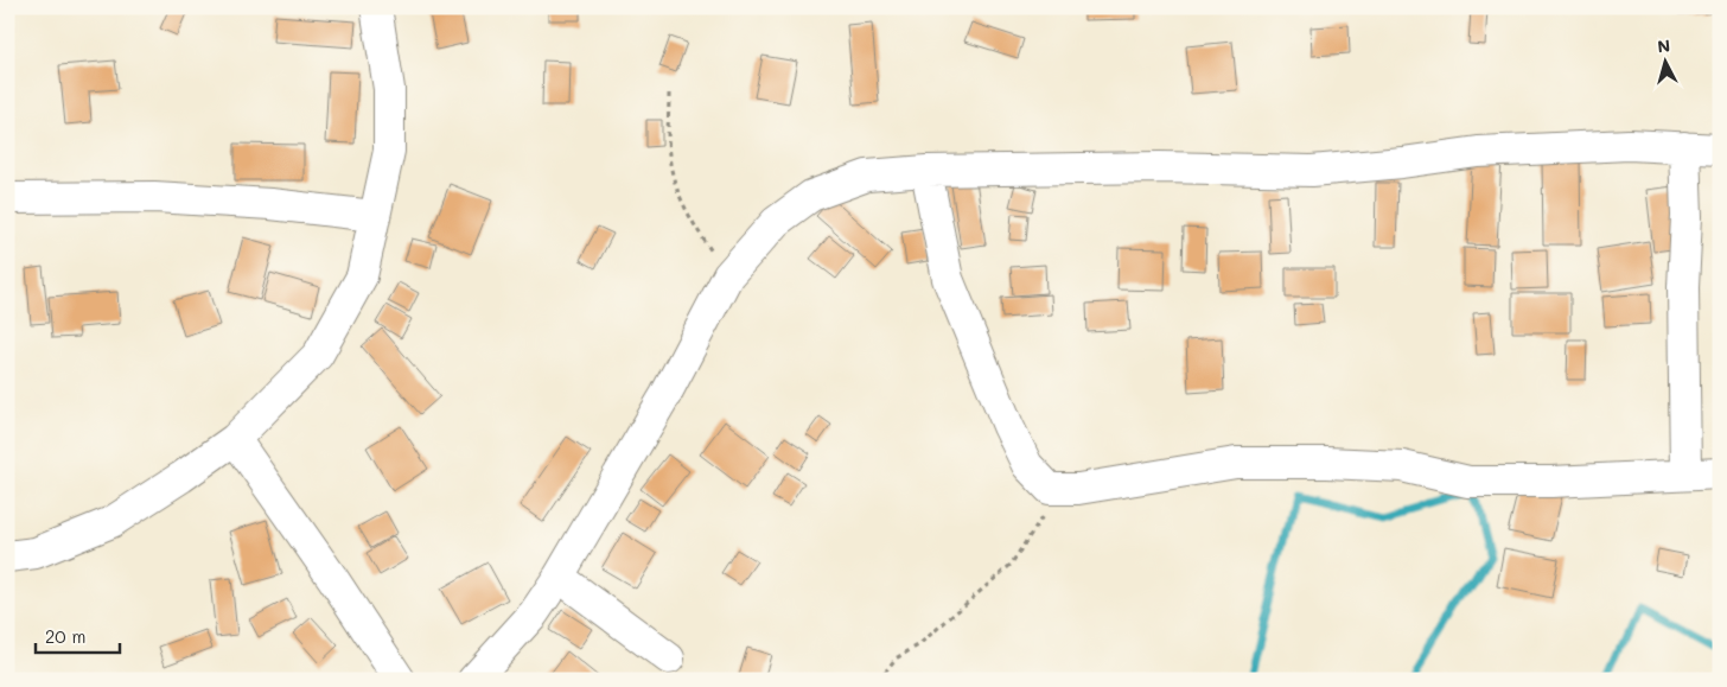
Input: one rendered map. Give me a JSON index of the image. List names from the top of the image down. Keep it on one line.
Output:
{"scale_bar":"20 m","north":"top"}
